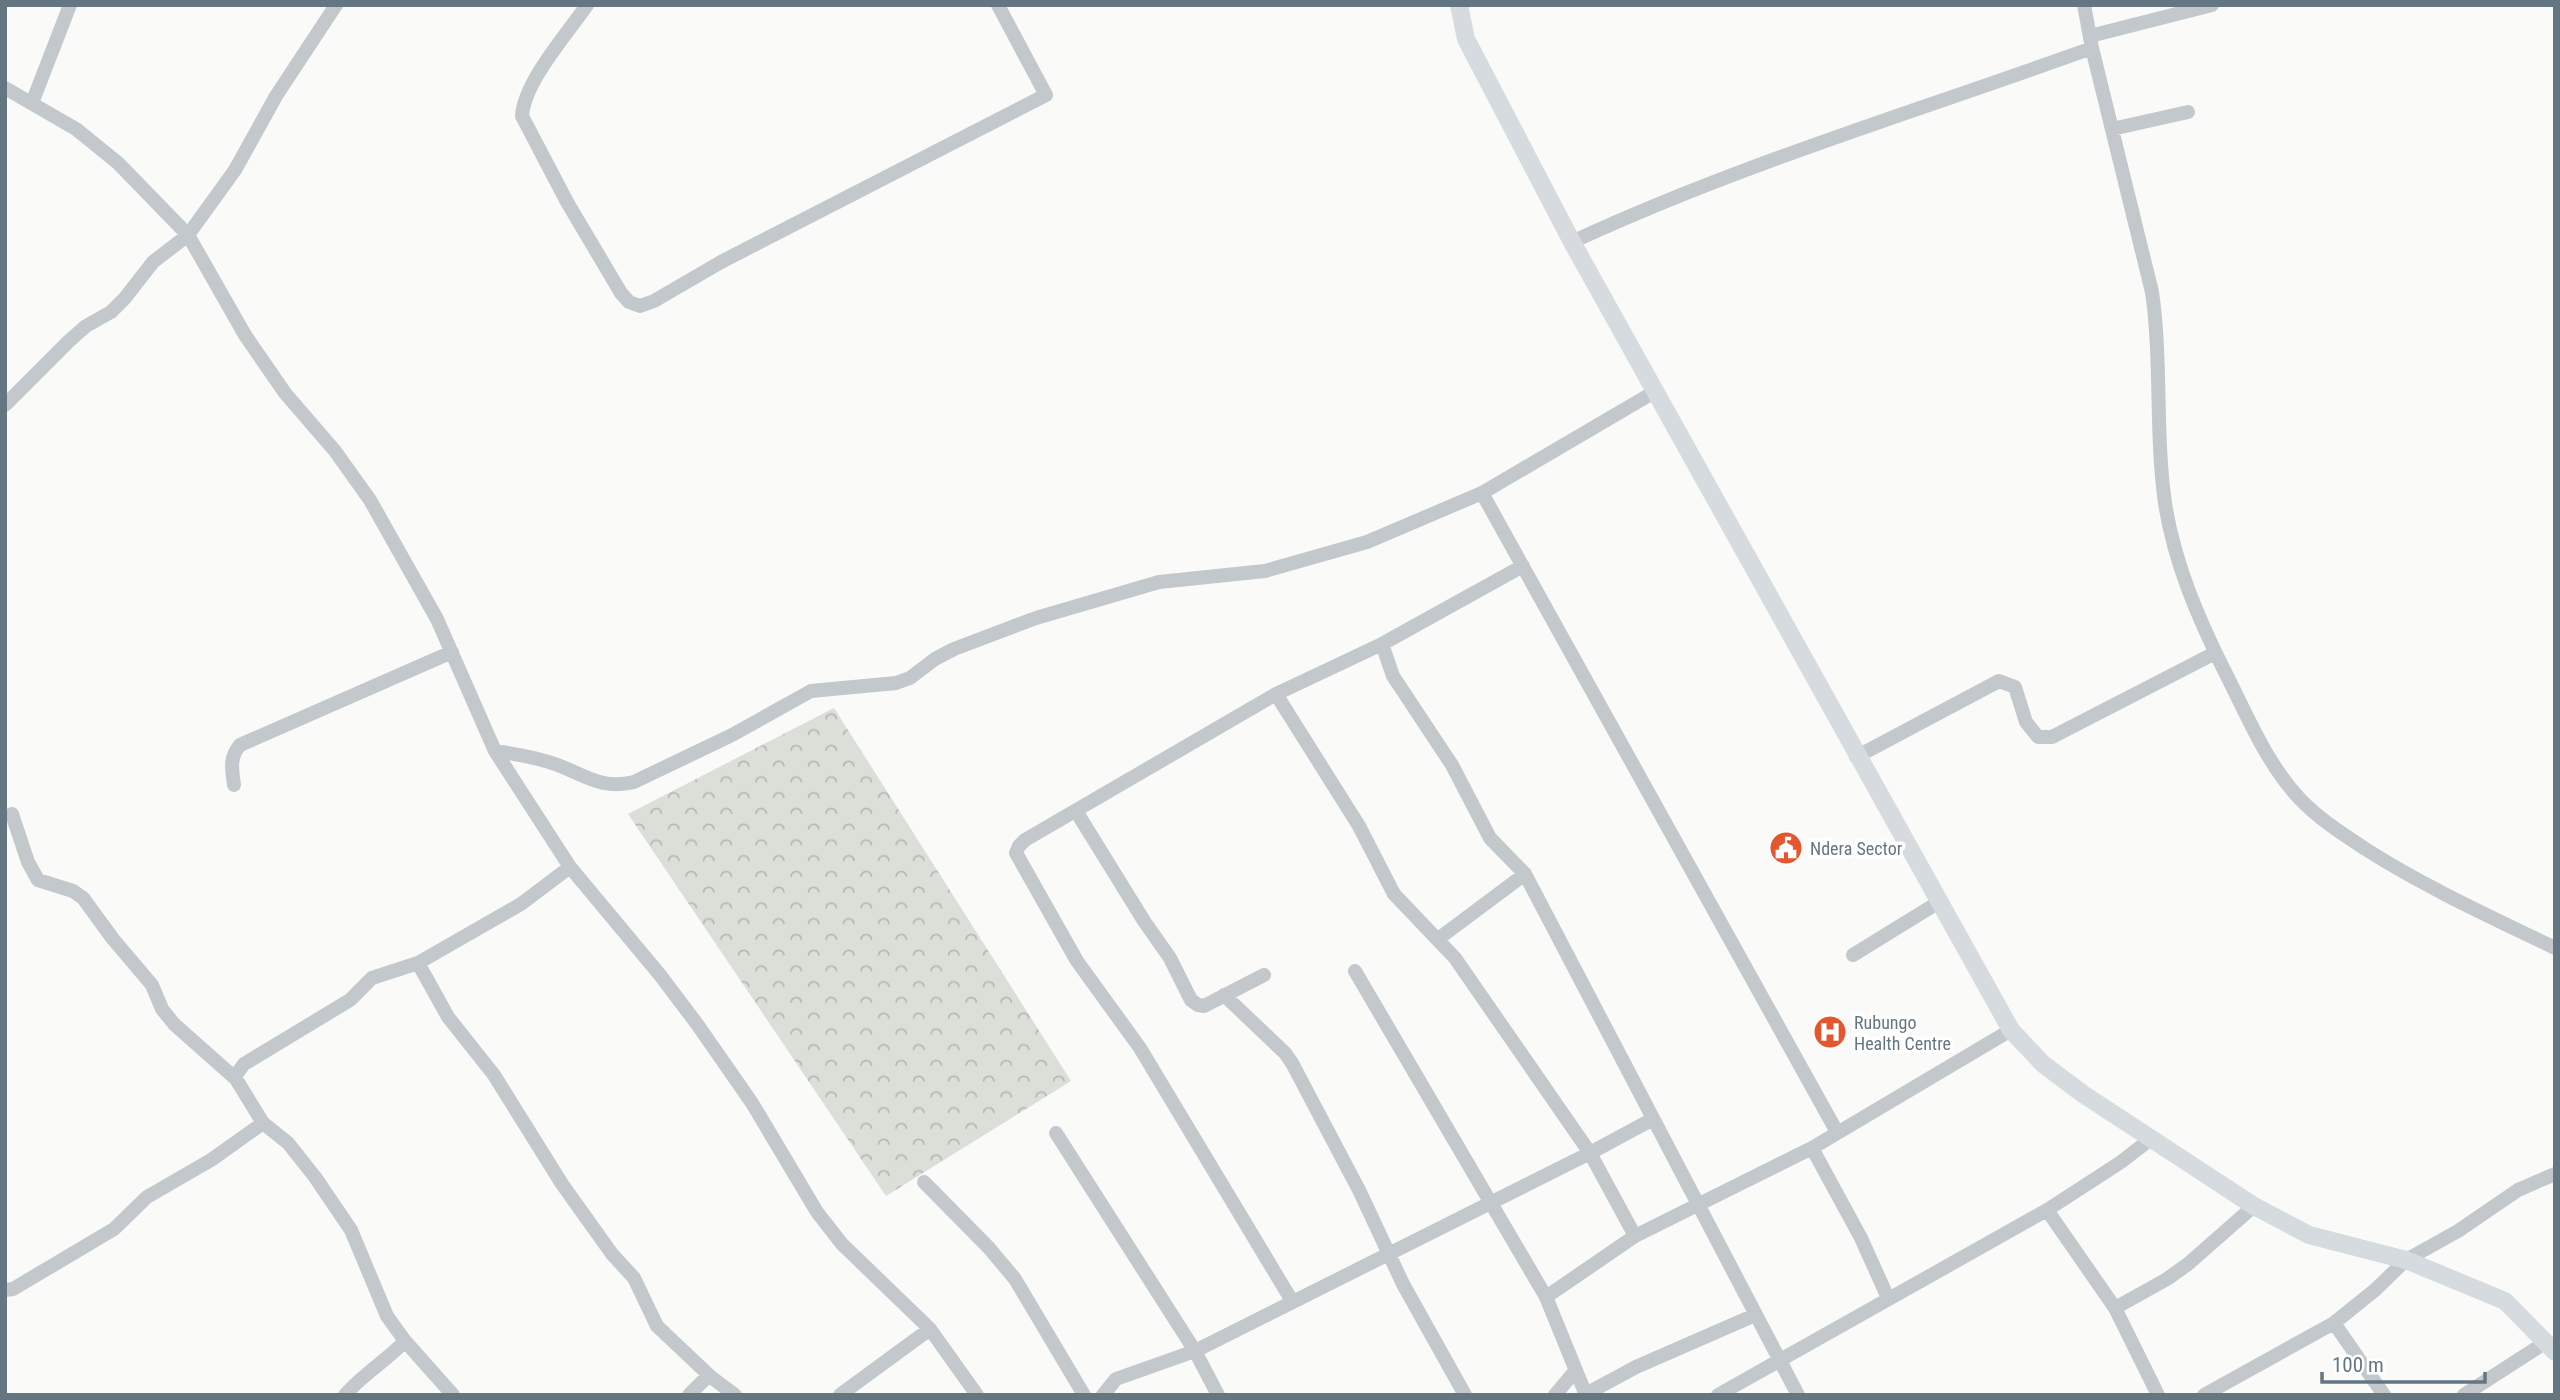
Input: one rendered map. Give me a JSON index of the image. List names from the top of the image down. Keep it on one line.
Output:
{"places":{"public building":["Ndera Sector"],"hospital":["Rubungo Health Centre"]},"scale_bar":"100 m"}
